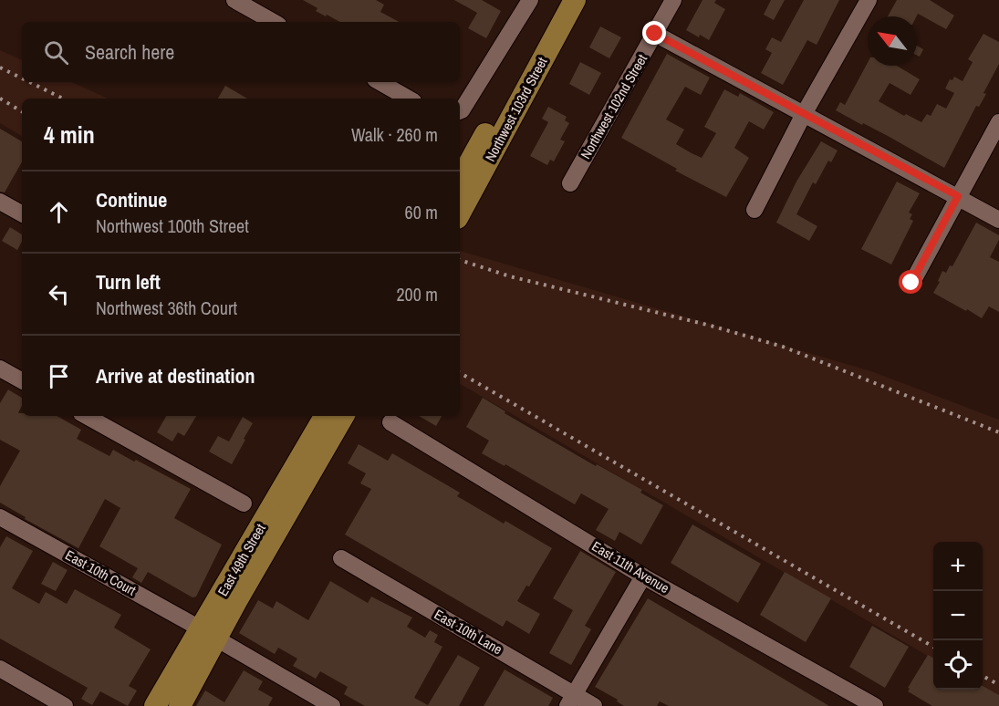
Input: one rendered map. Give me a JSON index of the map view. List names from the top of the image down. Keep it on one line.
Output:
{"streets":{"main road":["Northwest 103rd Street","East 49th Street"],"street":["Northwest 102nd Street","East 11th Avenue","East 10th Court","East 10th Lane"]},"crossings":[["East 49th Street","East 10th Court"]],"north":"top left","page":{"search":"Search here","heading":["4 min","Walk · 260 m"],"list":[["Continue","Northwest 100th Street","60 m"],["Turn left","Northwest 36th Court","200 m"],"Arrive at destination"],"map_buttons":["+","−"]}}
